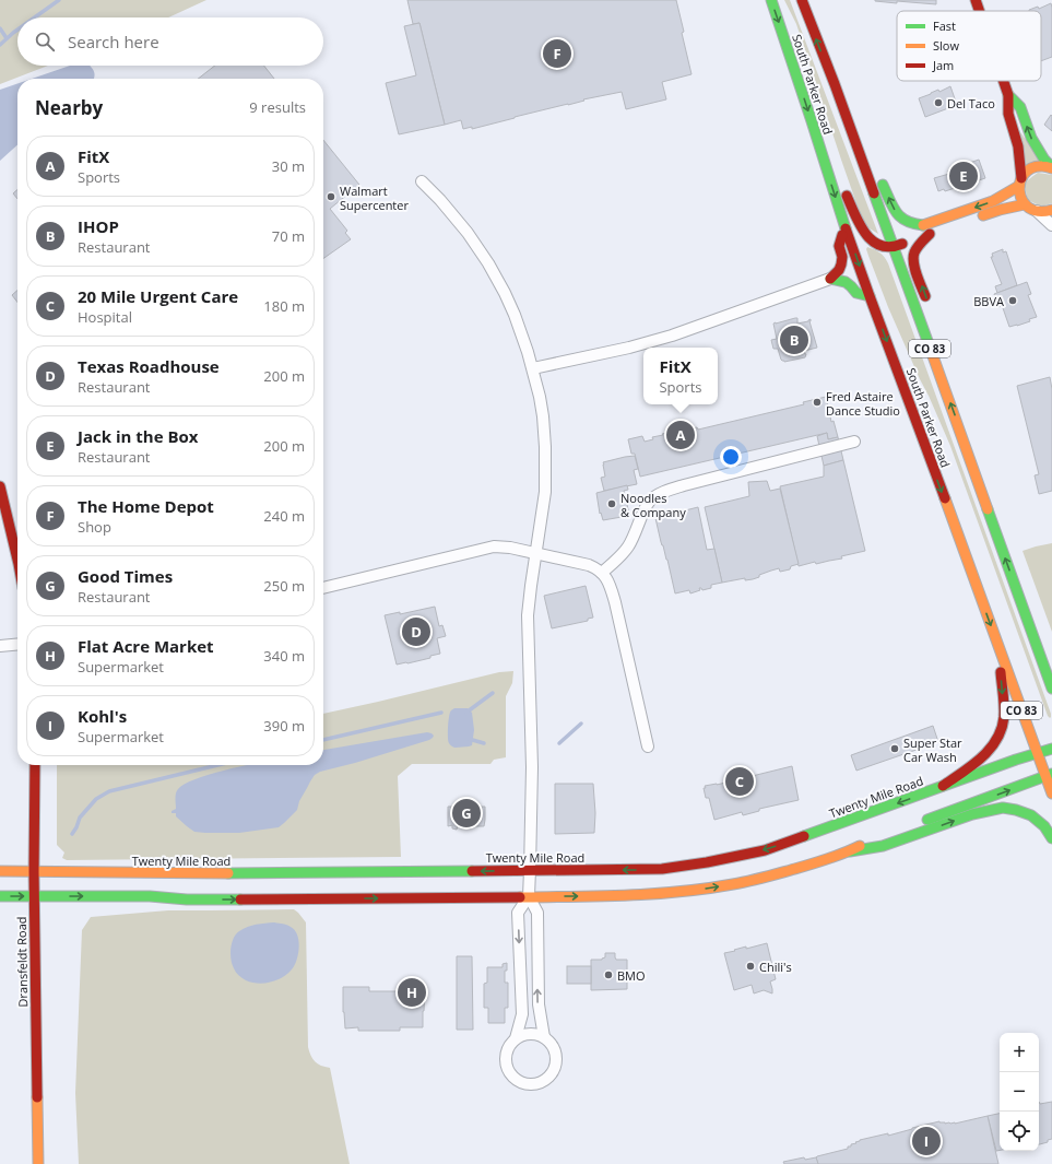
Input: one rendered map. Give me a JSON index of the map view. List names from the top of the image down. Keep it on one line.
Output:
{"streets":{"main road":["South Parker Road","CO 83","Twenty Mile Road","Dransfeldt Road"]},"crossings":[["South Parker Road","Twenty Mile Road"],["Twenty Mile Road","Dransfeldt Road"]],"places":["Del Taco","Walmart Supercenter","BBVA","Fred Astaire Dance Studio","Noodles & Company","Super Star Car Wash","Chili's","BMO"],"legend":["Fast","Slow","Jam"],"page":{"search":"Search here","pins":["F","E","B","A","D","C","G","H","I"],"heading":["Nearby","9 results"],"list":[{"mark":"A","name":"FitX","note":"Sports","value":"30 m"},{"mark":"B","name":"IHOP","note":"Restaurant","value":"70 m"},{"mark":"C","name":"20 Mile Urgent Care","note":"Hospital","value":"180 m"},{"mark":"D","name":"Texas Roadhouse","note":"Restaurant","value":"200 m"},{"mark":"E","name":"Jack in the Box","note":"Restaurant","value":"200 m"},{"mark":"F","name":"The Home Depot","note":"Shop","value":"240 m"},{"mark":"G","name":"Good Times","note":"Restaurant","value":"250 m"},{"mark":"H","name":"Flat Acre Market","note":"Supermarket","value":"340 m"},{"mark":"I","name":"Kohl's","note":"Supermarket","value":"390 m"}],"popup":["FitX","Sports"],"map_buttons":["+","−"]}}
